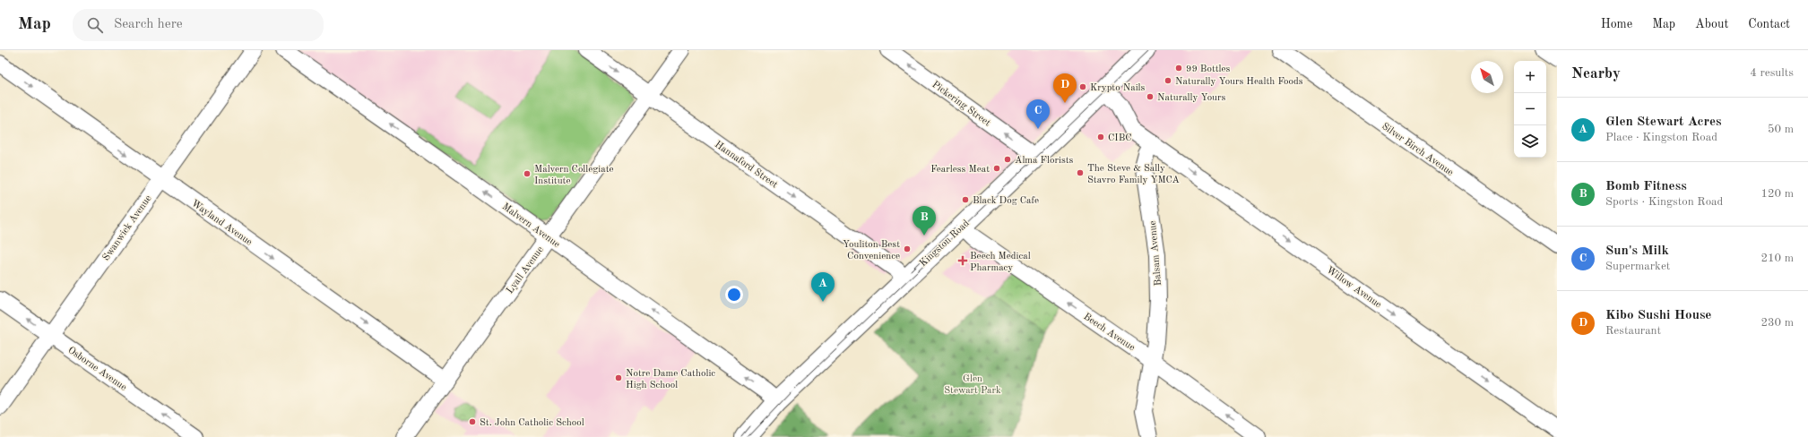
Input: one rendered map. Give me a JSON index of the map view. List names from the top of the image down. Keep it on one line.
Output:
{"streets":{"main road":["Kingston Road"],"street":["Pickering Street","Silver Birch Avenue","Hannaford Street","Wayland Avenue","Malvern Avenue","Swanwick Avenue","Balsam Avenue","Lyall Avenue","Willow Avenue","Beech Avenue","Osborne Avenue"]},"crossings":[["Pickering Street","Kingston Road"],["Hannaford Street","Kingston Road"],["Hannaford Street","Lyall Avenue"],["Wayland Avenue","Swanwick Avenue"],["Wayland Avenue","Lyall Avenue"],["Malvern Avenue","Kingston Road"],["Malvern Avenue","Lyall Avenue"],["Swanwick Avenue","Osborne Avenue"],["Kingston Road","Beech Avenue"],["Balsam Avenue","Willow Avenue"],["Balsam Avenue","Beech Avenue"]],"one_way":["Pickering Street","Hannaford Street","Wayland Avenue","Malvern Avenue","Willow Avenue","Beech Avenue","Osborne Avenue"],"parks":["Glen Stewart Park"],"places":{"other":["99 Bottles","Naturally Yours Health Foods","Krypto Nails","Naturally Yours","CIBC","Alma Florists","Fearless Meat","The Steve & Sally Stavro Family YMCA","Malvern Collegiate Institute","Black Dog Cafe","Youliton Best Convenience","Notre Dame Catholic High School","St. John Catholic School"],"health":["Beech Medical Pharmacy"]},"north":"top left","page":{"header":"Map","search":"Search here","nav":["Home","Map","About","Contact"],"heading":["Nearby","4 results"],"map_buttons":["+","−"],"pins":["D","C","B","A"],"list":[{"mark":"A","name":"Glen Stewart Acres","note":"Place · Kingston Road","value":"50 m"},{"mark":"B","name":"Bomb Fitness","note":"Sports · Kingston Road","value":"120 m"},{"mark":"C","name":"Sun's Milk","note":"Supermarket","value":"210 m"},{"mark":"D","name":"Kibo Sushi House","note":"Restaurant","value":"230 m"}]}}
